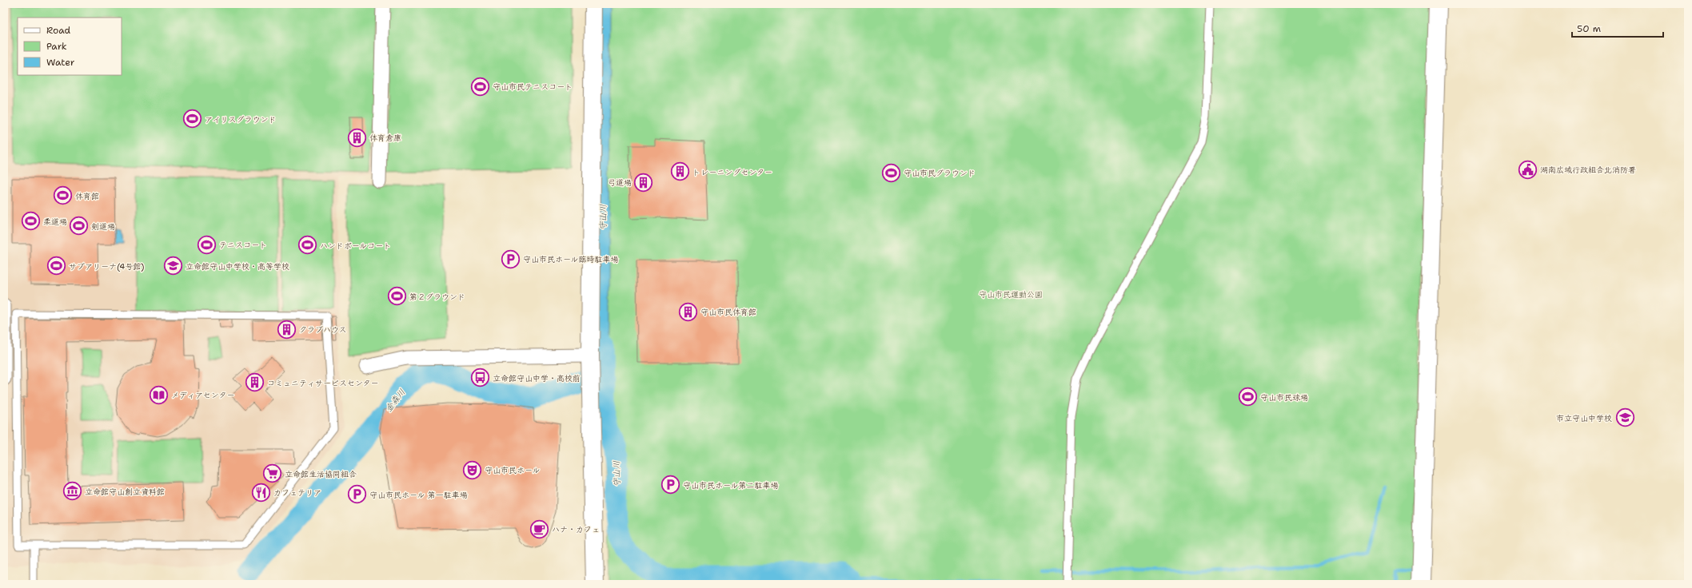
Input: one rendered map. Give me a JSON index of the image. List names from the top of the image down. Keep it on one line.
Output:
{"water":["守山川","金森川"],"parks":["守山市民運動公園"],"places":{"sports":["守山市民テニスコート","アイリスグラウンド","守山市民グラウンド","体育館","柔道場","剣道場","テニスコート","ハンドボールコート","サブアリーナ(4号館)","第２グラウンド","守山市民球場"],"building":["体育倉庫","トレーニングセンター","弓道場","守山市民体育館","クラブハウス","コミュニティサービスセンター"],"public building":["湖南広域行政組合北消防署"],"parking":["守山市民ホール臨時駐車場","守山市民ホール第二駐車場","守山市民ホール 第一駐車場"],"school or university":["立命館守山中学校・高等学校","市立守山中学校"],"bus stop":["立命館守山中学・高校前"],"library":["メディアセンター"],"theatre":["守山市民ホール"],"supermarket":["立命館生活協同組合"],"museum":["立命館守山創立資料館"],"restaurant":["カフェテリア"],"cafe":["ハナ・カフェ"]},"legend":["Road","Park","Water"],"scale_bar":"50 m"}
